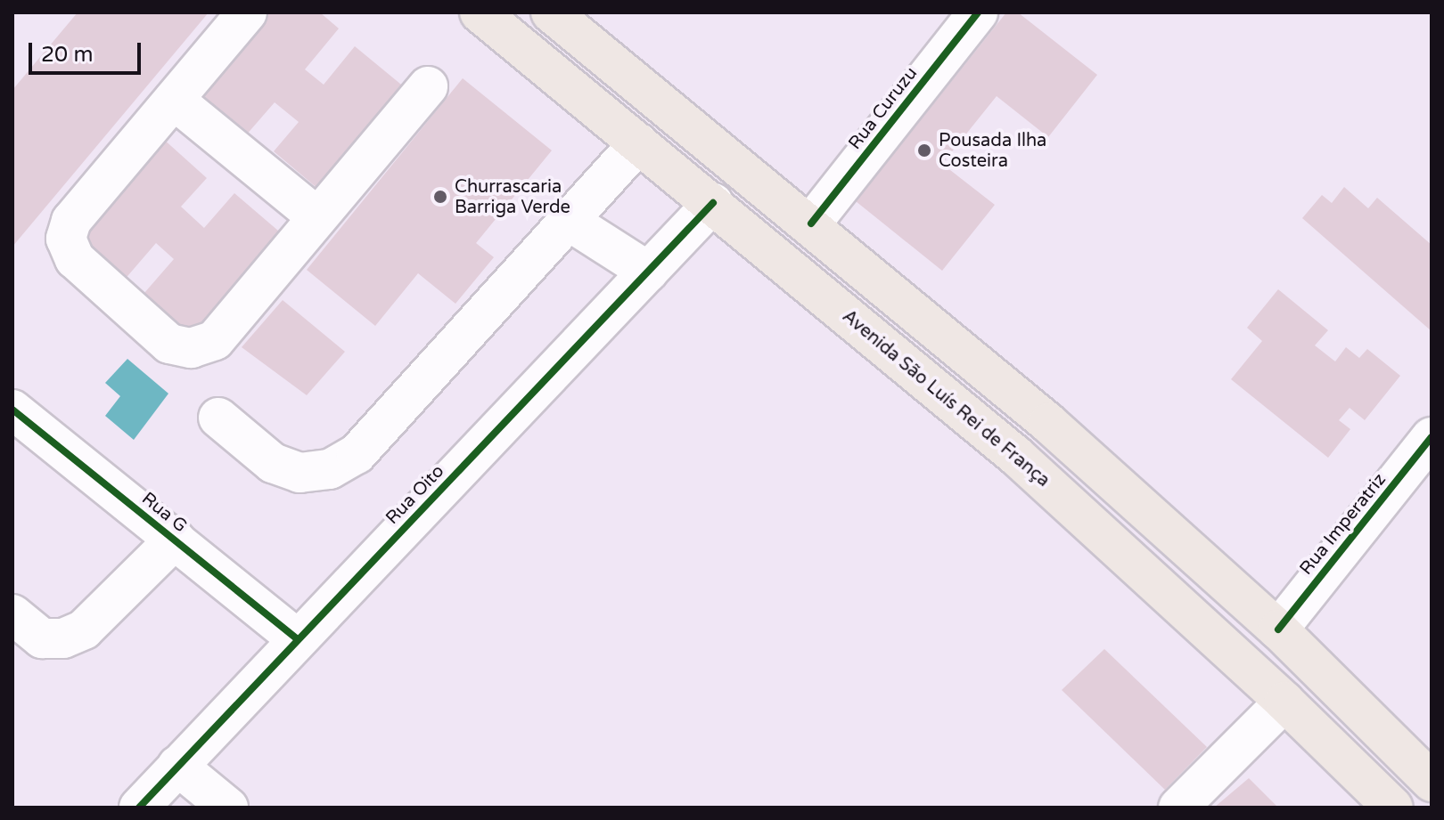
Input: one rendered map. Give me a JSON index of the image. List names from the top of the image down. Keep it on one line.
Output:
{"streets":{"main road":["Avenida São Luís Rei de França"],"street":["Rua Curuzu","Rua Oito","Rua G","Rua Imperatriz"]},"crossings":[["Avenida São Luís Rei de França","Rua Oito"],["Rua Oito","Rua G"]],"places":["Pousada Ilha Costeira","Churrascaria Barriga Verde"],"scale_bar":"20 m"}
